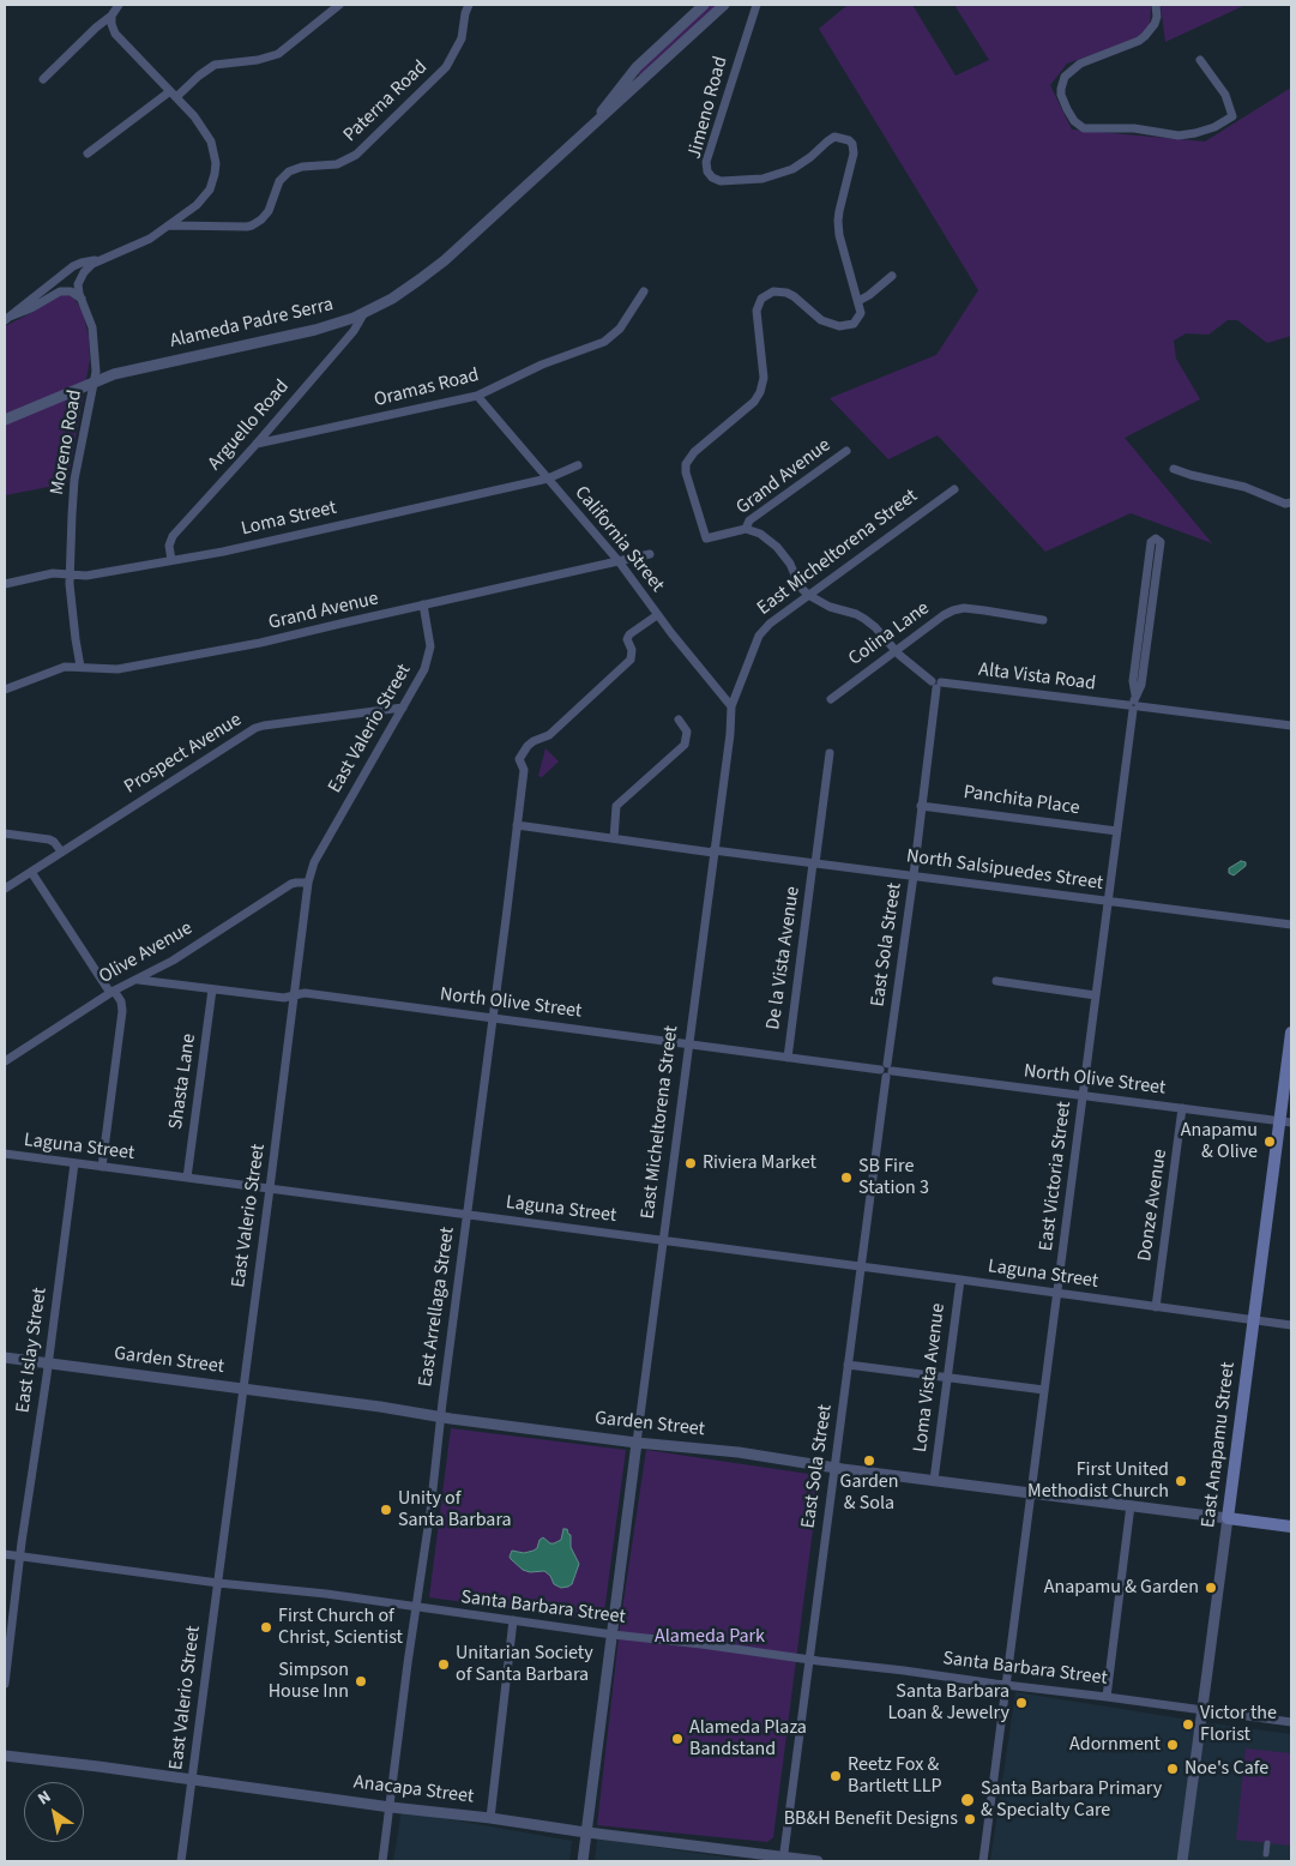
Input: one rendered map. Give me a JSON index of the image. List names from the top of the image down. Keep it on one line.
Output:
{"streets":{"main road":["Garden Street","East Anapamu Street"],"street":["Paterna Road","Jimeno Road","Alameda Padre Serra","Oramas Road","Arguello Road","Moreno Road","Grand Avenue","Loma Street","California Street","East Micheltorena Street","Colina Lane","Alta Vista Road","East Valerio Street","Prospect Avenue","Panchita Place","North Salsipuedes Street","East Sola Street","Olive Avenue","De la Vista Avenue","North Olive Street","Shasta Lane","Laguna Street","East Victoria Street","Donze Avenue","East Arrellaga Street","East Islay Street","Loma Vista Avenue","Santa Barbara Street","Anacapa Street"]},"crossings":[["Jimeno Road","Grand Avenue"],["Alameda Padre Serra","Arguello Road"],["Alameda Padre Serra","Moreno Road"],["Oramas Road","Arguello Road"],["Oramas Road","California Street"],["Arguello Road","Loma Street"],["Moreno Road","Grand Avenue"],["Moreno Road","Loma Street"],["Grand Avenue","California Street"],["Grand Avenue","East Valerio Street"],["Loma Street","California Street"],["California Street","East Micheltorena Street"],["California Street","East Arrellaga Street"],["East Micheltorena Street","North Salsipuedes Street"],["East Micheltorena Street","North Olive Street"],["East Micheltorena Street","Laguna Street"],["East Micheltorena Street","Garden Street"],["East Micheltorena Street","Santa Barbara Street"],["East Micheltorena Street","Anacapa Street"],["Alta Vista Road","East Sola Street"],["Alta Vista Road","East Victoria Street"],["East Valerio Street","Prospect Avenue"],["East Valerio Street","Olive Avenue"],["East Valerio Street","North Olive Street"],["East Valerio Street","Laguna Street"],["East Valerio Street","Garden Street"],["East Valerio Street","Santa Barbara Street"],["East Valerio Street","Anacapa Street"],["Panchita Place","East Sola Street"],["Panchita Place","East Victoria Street"],["North Salsipuedes Street","East Sola Street"],["North Salsipuedes Street","De la Vista Avenue"],["North Salsipuedes Street","East Victoria Street"],["North Salsipuedes Street","East Arrellaga Street"],["East Sola Street","North Olive Street"],["East Sola Street","Laguna Street"],["East Sola Street","Garden Street"],["East Sola Street","Santa Barbara Street"],["East Sola Street","Anacapa Street"],["Olive Avenue","North Olive Street"],["De la Vista Avenue","North Olive Street"],["North Olive Street","Shasta Lane"],["North Olive Street","East Victoria Street"],["North Olive Street","Donze Avenue"],["North Olive Street","East Arrellaga Street"],["North Olive Street","East Anapamu Street"],["Shasta Lane","Laguna Street"],["Laguna Street","East Victoria Street"],["Laguna Street","Donze Avenue"],["Laguna Street","East Arrellaga Street"],["Laguna Street","East Islay Street"],["Laguna Street","Loma Vista Avenue"],["Laguna Street","East Anapamu Street"],["East Victoria Street","Garden Street"],["East Victoria Street","Santa Barbara Street"],["East Arrellaga Street","Garden Street"],["East Arrellaga Street","Santa Barbara Street"],["East Arrellaga Street","Anacapa Street"],["East Islay Street","Garden Street"],["East Islay Street","Santa Barbara Street"],["Garden Street","Loma Vista Avenue"],["Garden Street","East Anapamu Street"],["East Anapamu Street","Santa Barbara Street"]],"parks":["Alameda Park"],"places":["Anapamu & Olive","Riviera Market","SB Fire Station 3","Garden & Sola","First United Methodist Church","Unity of Santa Barbara","Anapamu & Garden","First Church of Christ, Scientist","Unitarian Society of Santa Barbara","Simpson House Inn","Santa Barbara Loan & Jewelry","Victor the Florist","Alameda Plaza Bandstand","Adornment","Noe's Cafe","Reetz Fox & Bartlett LLP","Santa Barbara Primary & Specialty Care","BB&H Benefit Designs"],"north":"top left"}
